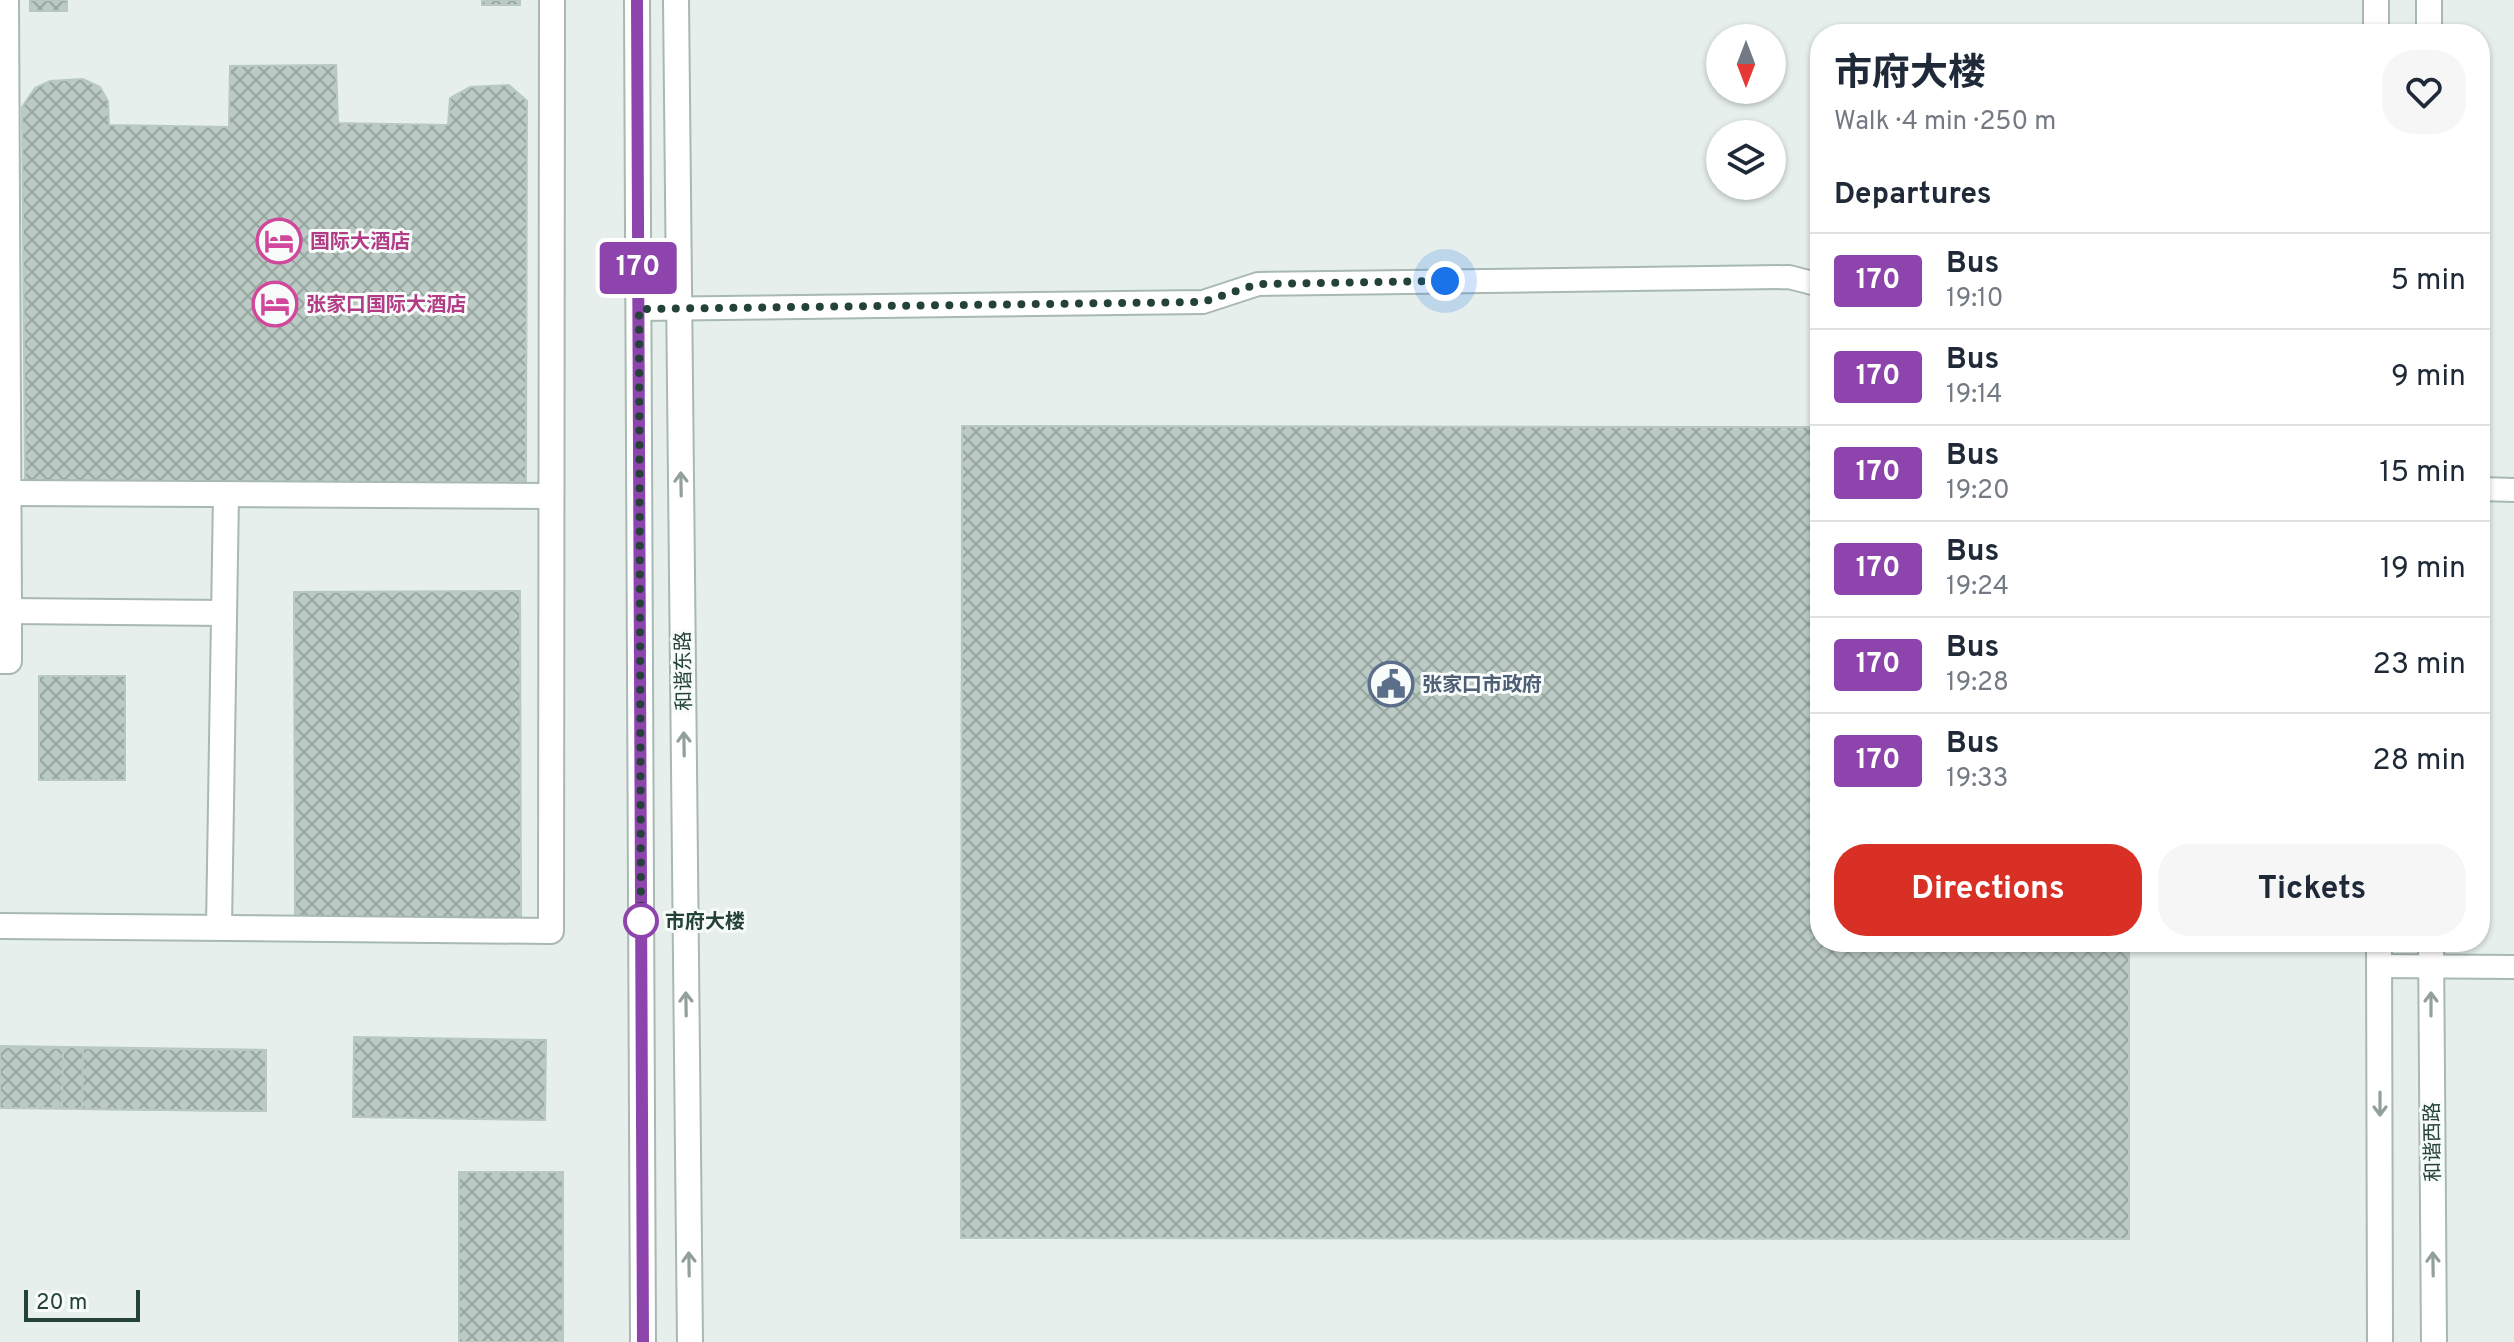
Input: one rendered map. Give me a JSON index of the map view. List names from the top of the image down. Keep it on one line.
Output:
{"streets":{"street":["和谐东路","和谐西路"]},"places":{"hotel":["国际大酒店","张家口国际大酒店"],"public building":["张家口市政府"],"other":["市府大楼"]},"lines":["bus line 170"],"scale_bar":"20 m","north":"bottom","page":{"on_map":"170","heading":[["市府大楼","Walk · 4 min · 250 m"],"Departures"],"list":[{"mark":"170","name":"Bus","note":"19:10","value":"5 min"},{"mark":"170","name":"Bus","note":"19:14","value":"9 min"},{"mark":"170","name":"Bus","note":"19:20","value":"15 min"},{"mark":"170","name":"Bus","note":"19:24","value":"19 min"},{"mark":"170","name":"Bus","note":"19:28","value":"23 min"},{"mark":"170","name":"Bus","note":"19:33","value":"28 min"}],"buttons":["Directions","Tickets"],"scale":"20 m"}}
